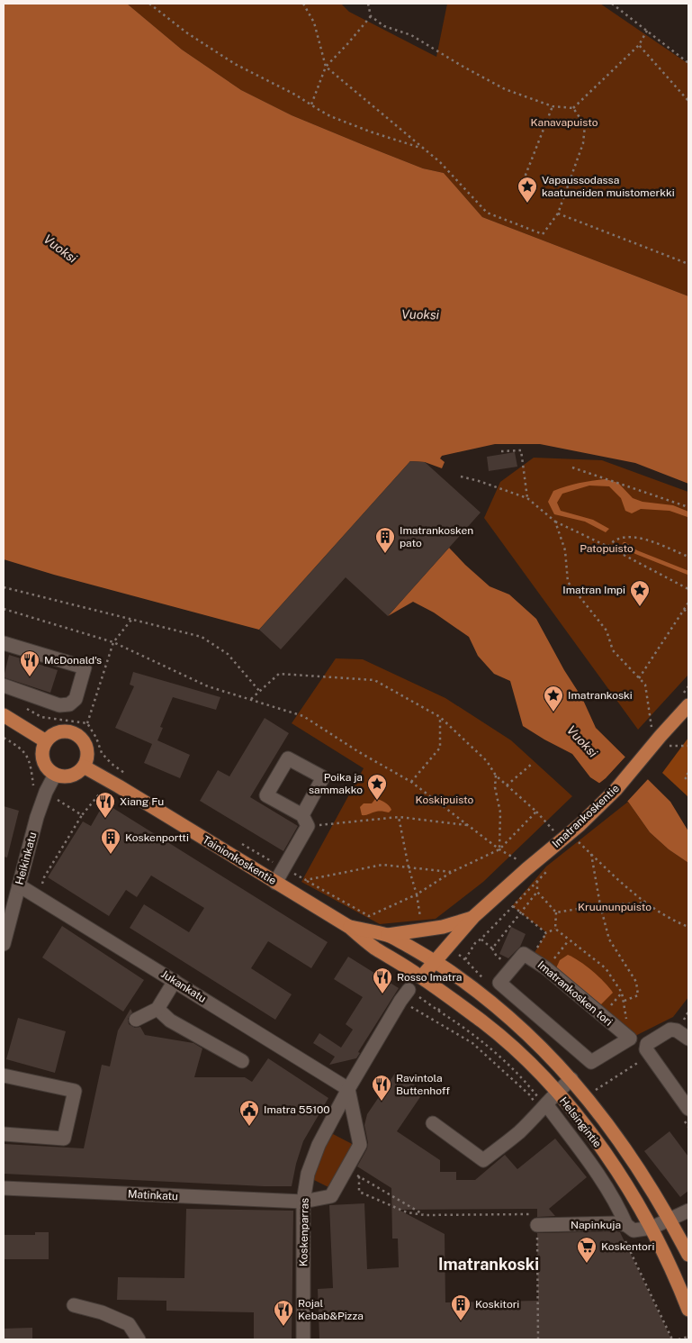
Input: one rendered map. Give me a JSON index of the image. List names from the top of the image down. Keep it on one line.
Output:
{"streets":{"main road":["Imatrankoskentie","Tainionkoskentie","Helsingintie"],"street":["Heikinkatu","Jukankatu","Imatrankosken tori","Matinkatu","Napinkuja","Koskenparras"]},"crossings":[["Imatrankoskentie","Tainionkoskentie"],["Imatrankoskentie","Helsingintie"],["Heikinkatu","Tainionkoskentie"],["Heikinkatu","Jukankatu"],["Tainionkoskentie","Helsingintie"],["Jukankatu","Matinkatu"],["Jukankatu","Koskenparras"],["Helsingintie","Napinkuja"],["Matinkatu","Koskenparras"]],"districts":["Imatrankoski"],"water":["Vuoksi"],"parks":["Kanavapuisto","Patopuisto","Koskipuisto","Kruununpuisto"],"places":{"place":["Vapaussodassa kaatuneiden muistomerkki","Imatran Impi","Imatrankoski","Poika ja sammakko"],"building":["Imatrankosken pato","Koskenportti","Koskitori"],"restaurant":["McDonald's","Xiang Fu","Rosso Imatra","Ravintola Buttenhoff","Rojal Kebab&Pizza"],"public building":["Imatra 55100"],"supermarket":["Koskentori"]}}
